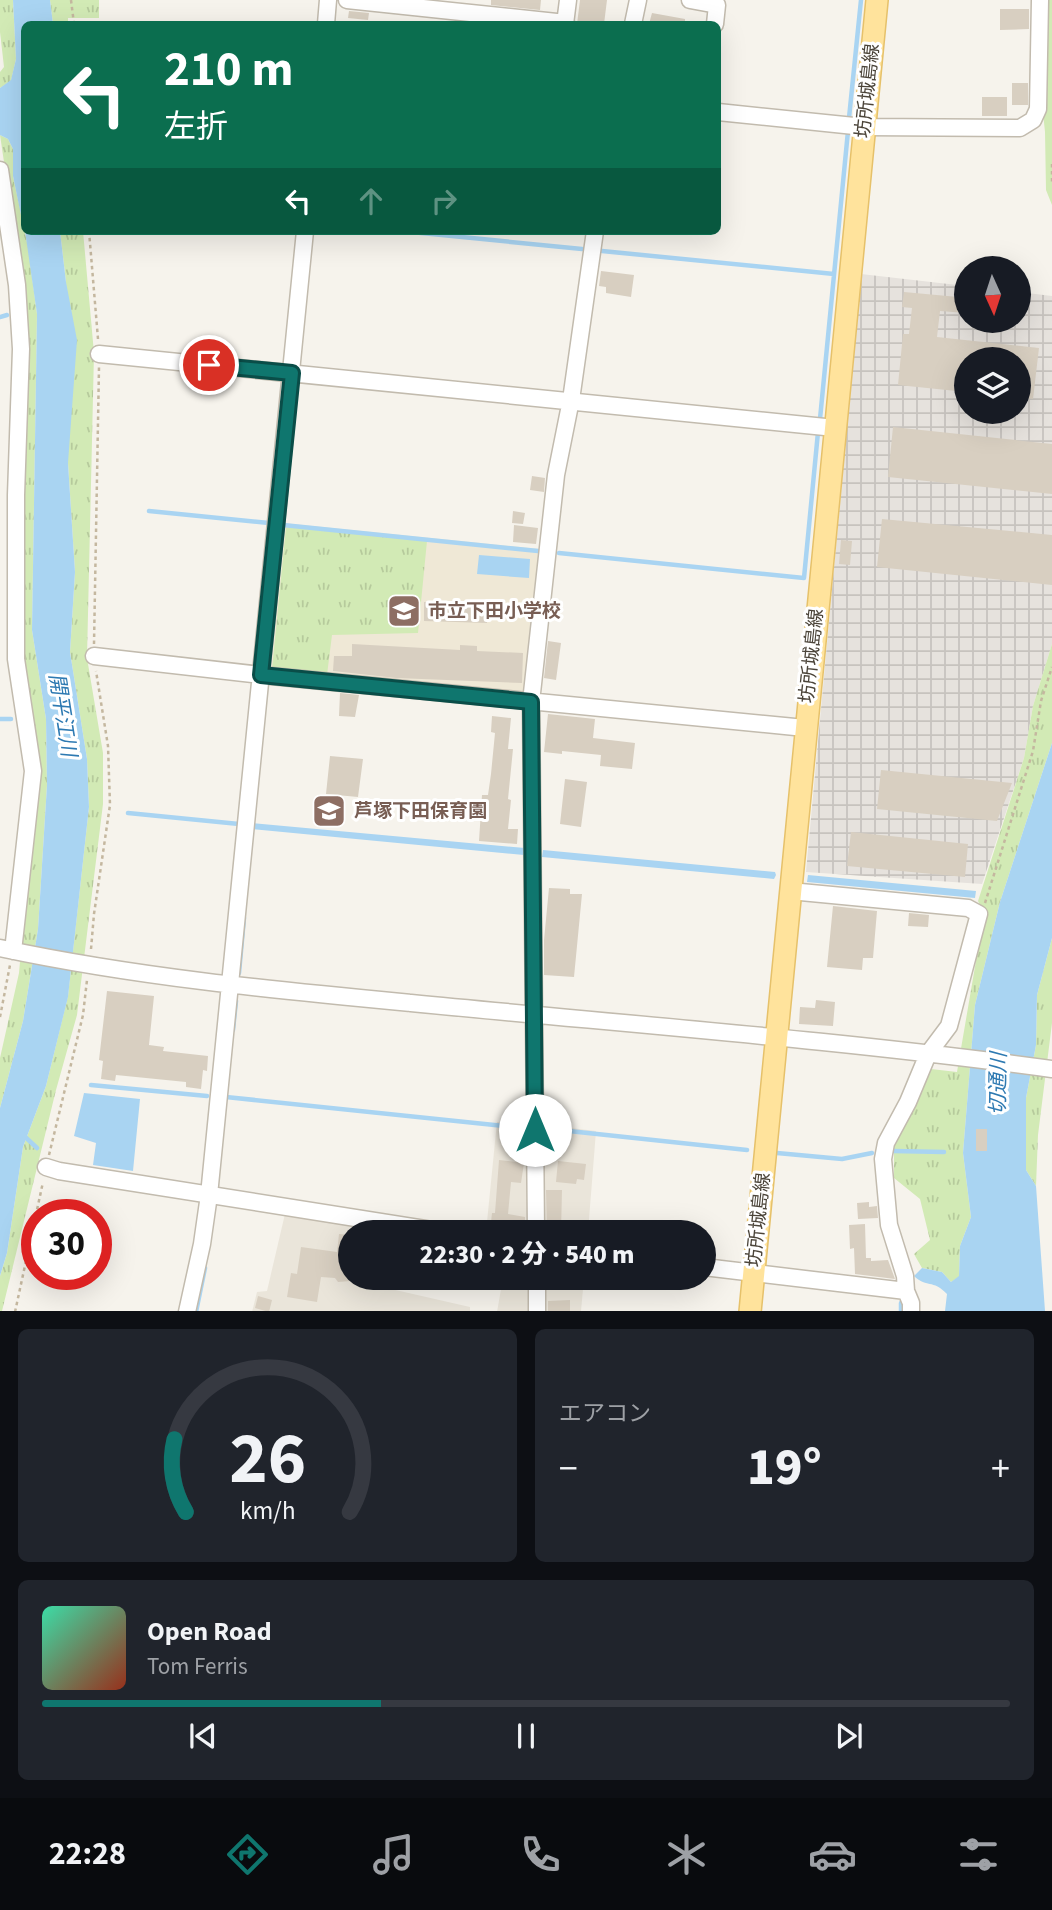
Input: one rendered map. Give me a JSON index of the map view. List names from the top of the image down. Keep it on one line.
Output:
{"streets":{"main road":["坊所城島線"]},"water":["開平江川","切通川"],"places":{"school or university":["市立下田小学校","芦塚下田保育園"]},"north":"bottom","page":{"turn":["210 m","左折"],"limit":"30","trip":"22:30 · 2 分 · 540 m","tile":"エアコン","heat":["−","19°","+"],"song":["Open Road","Tom Ferris"],"tabs":"22:28","gauge":["26","km/h"]}}
